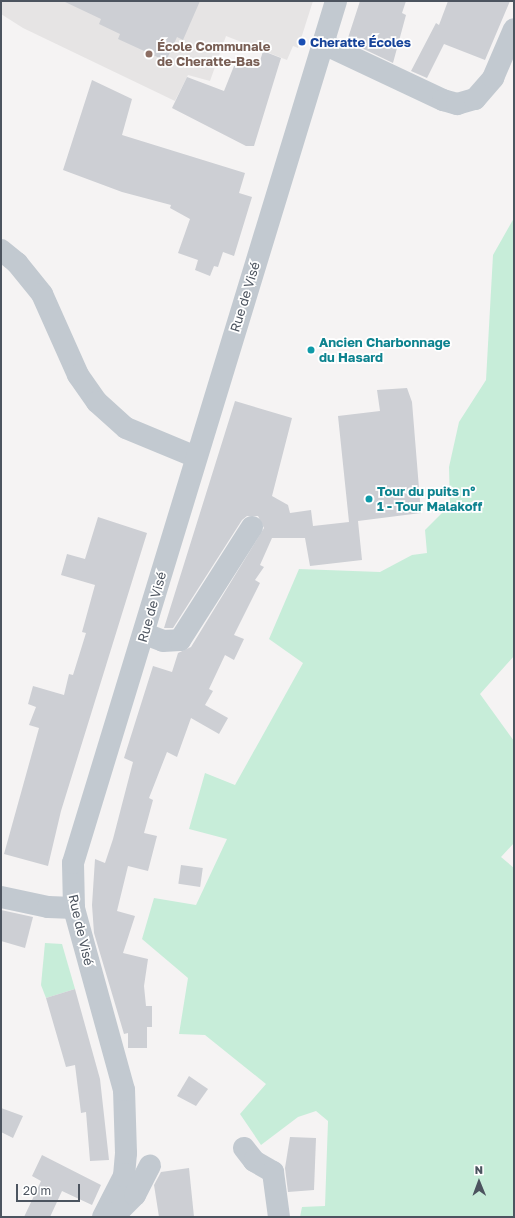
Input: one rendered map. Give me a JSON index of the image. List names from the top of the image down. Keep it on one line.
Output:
{"streets":{"street":["Rue de Visé"]},"places":["Cheratte Écoles","École Communale de Cheratte-Bas","Ancien Charbonnage du Hasard","Tour du puits n° 1 - Tour Malakoff"],"scale_bar":"20 m","north":"top"}
